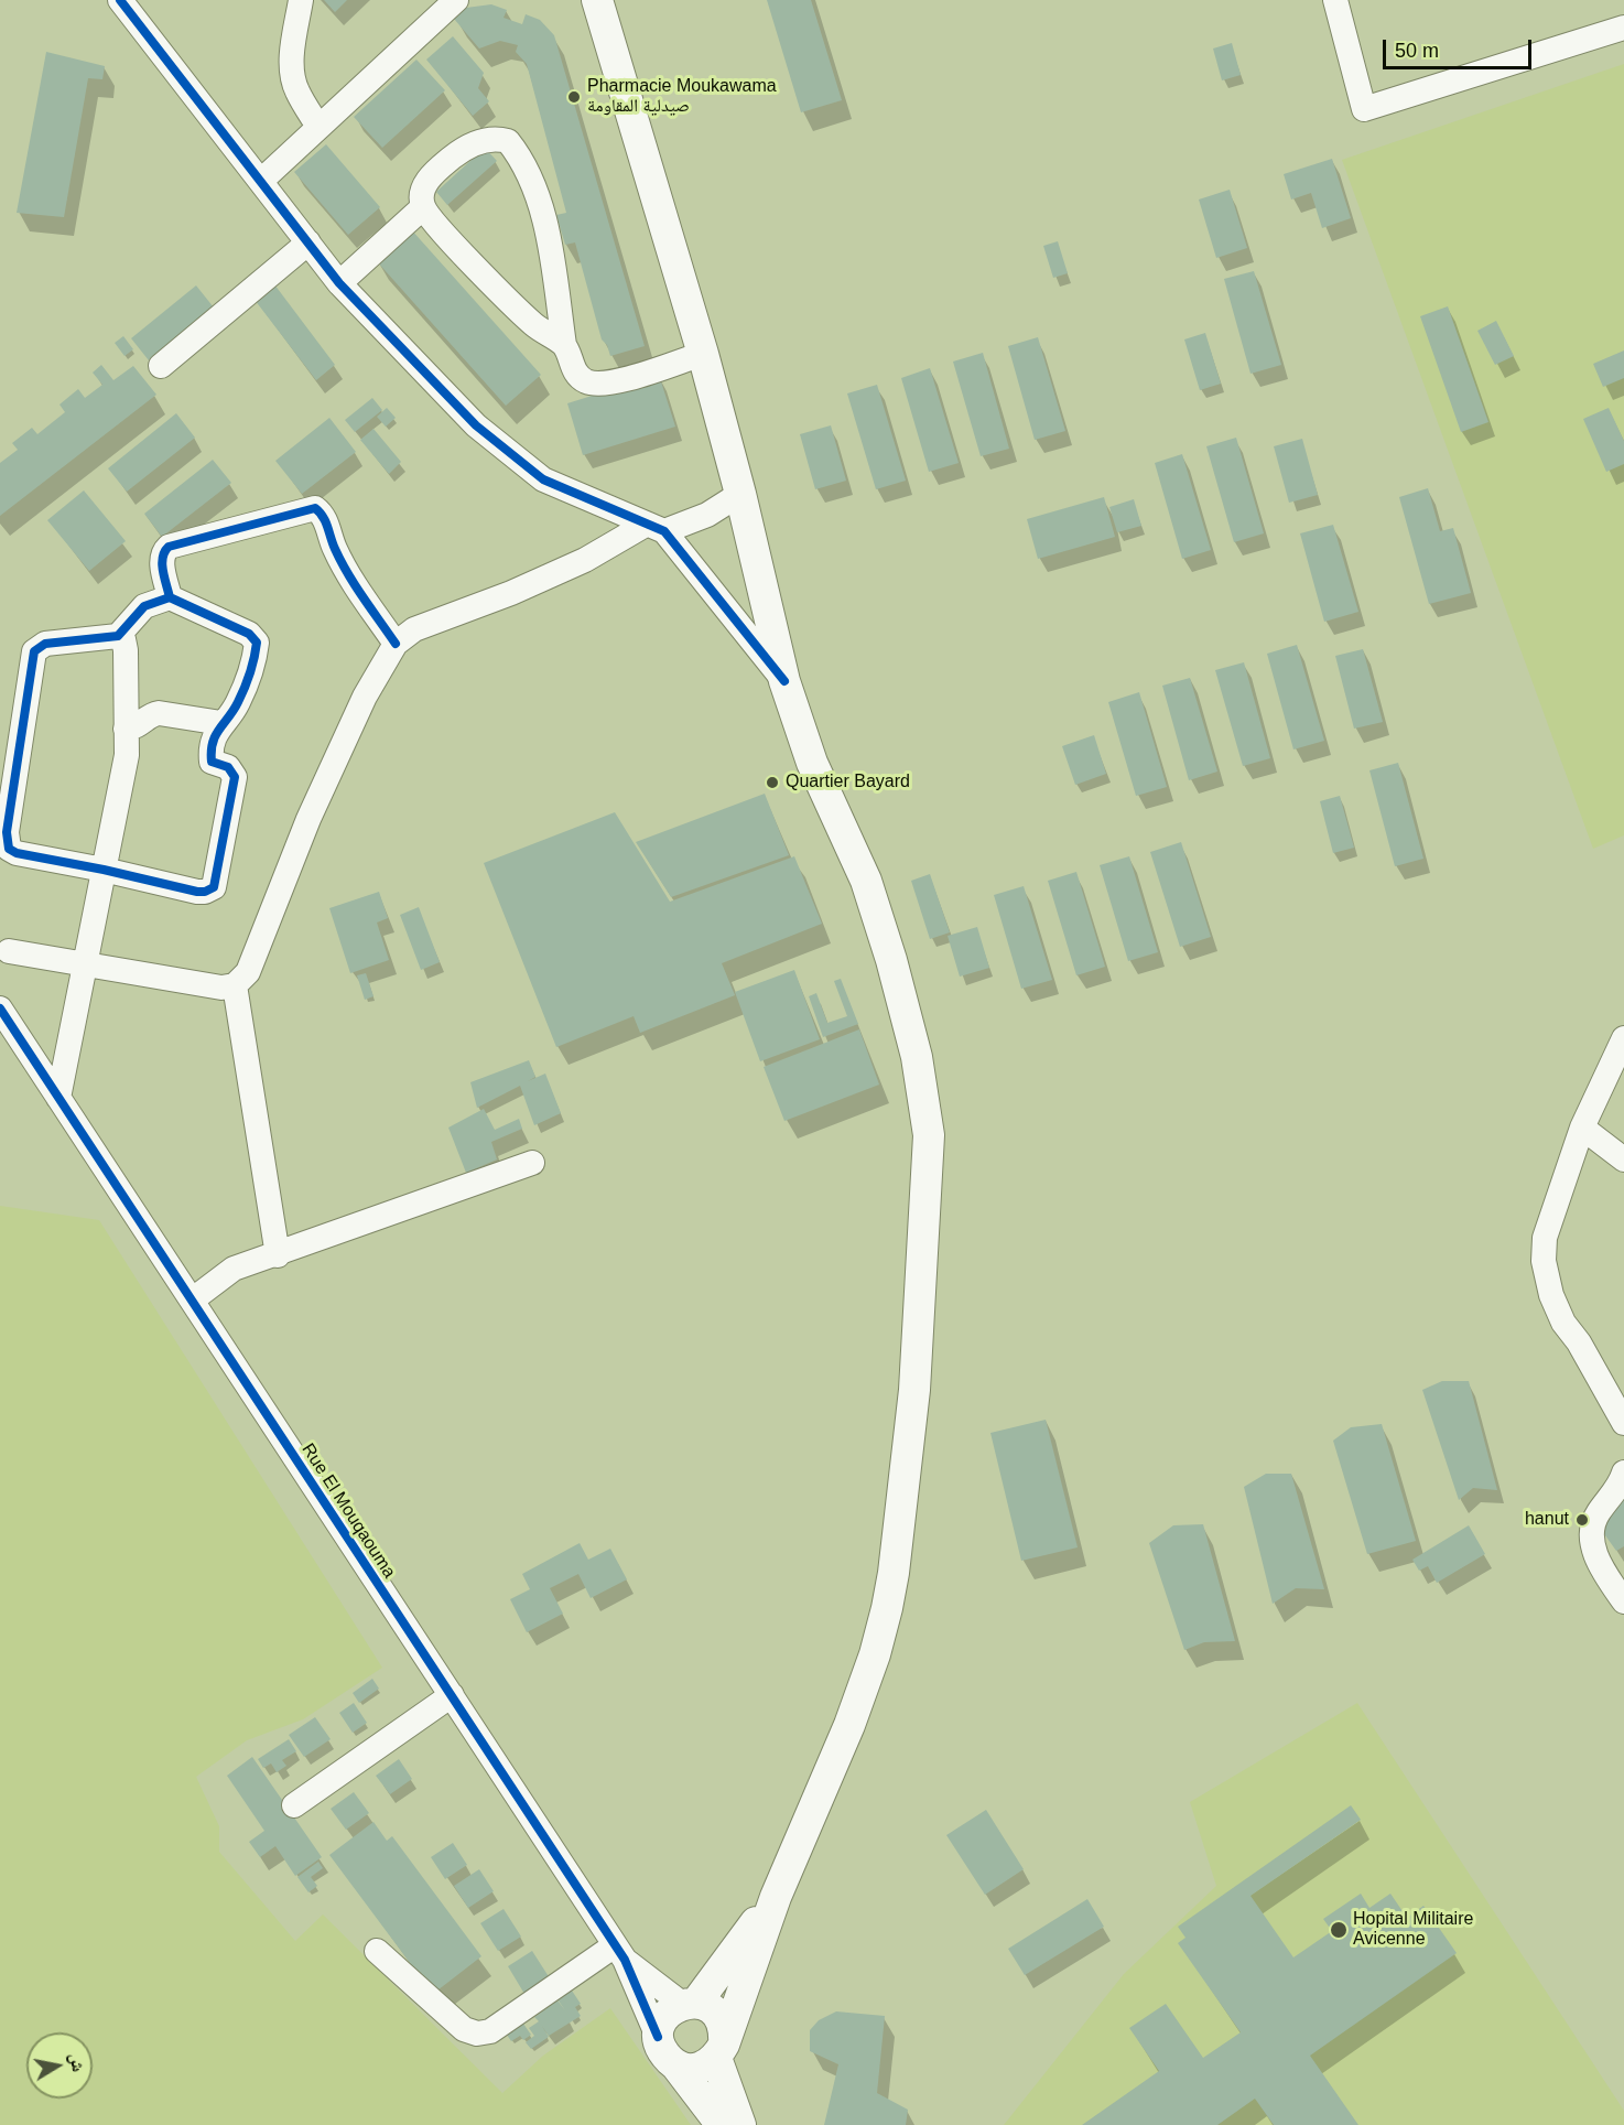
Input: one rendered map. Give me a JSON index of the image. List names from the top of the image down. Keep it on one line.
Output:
{"streets":{"street":["Rue El Mouqaouma"]},"places":["Pharmacie Moukawama صيدلية المقاومة","Quartier Bayard","hanut","Hopital Militaire Avicenne"],"scale_bar":"50 m","north":"right"}
